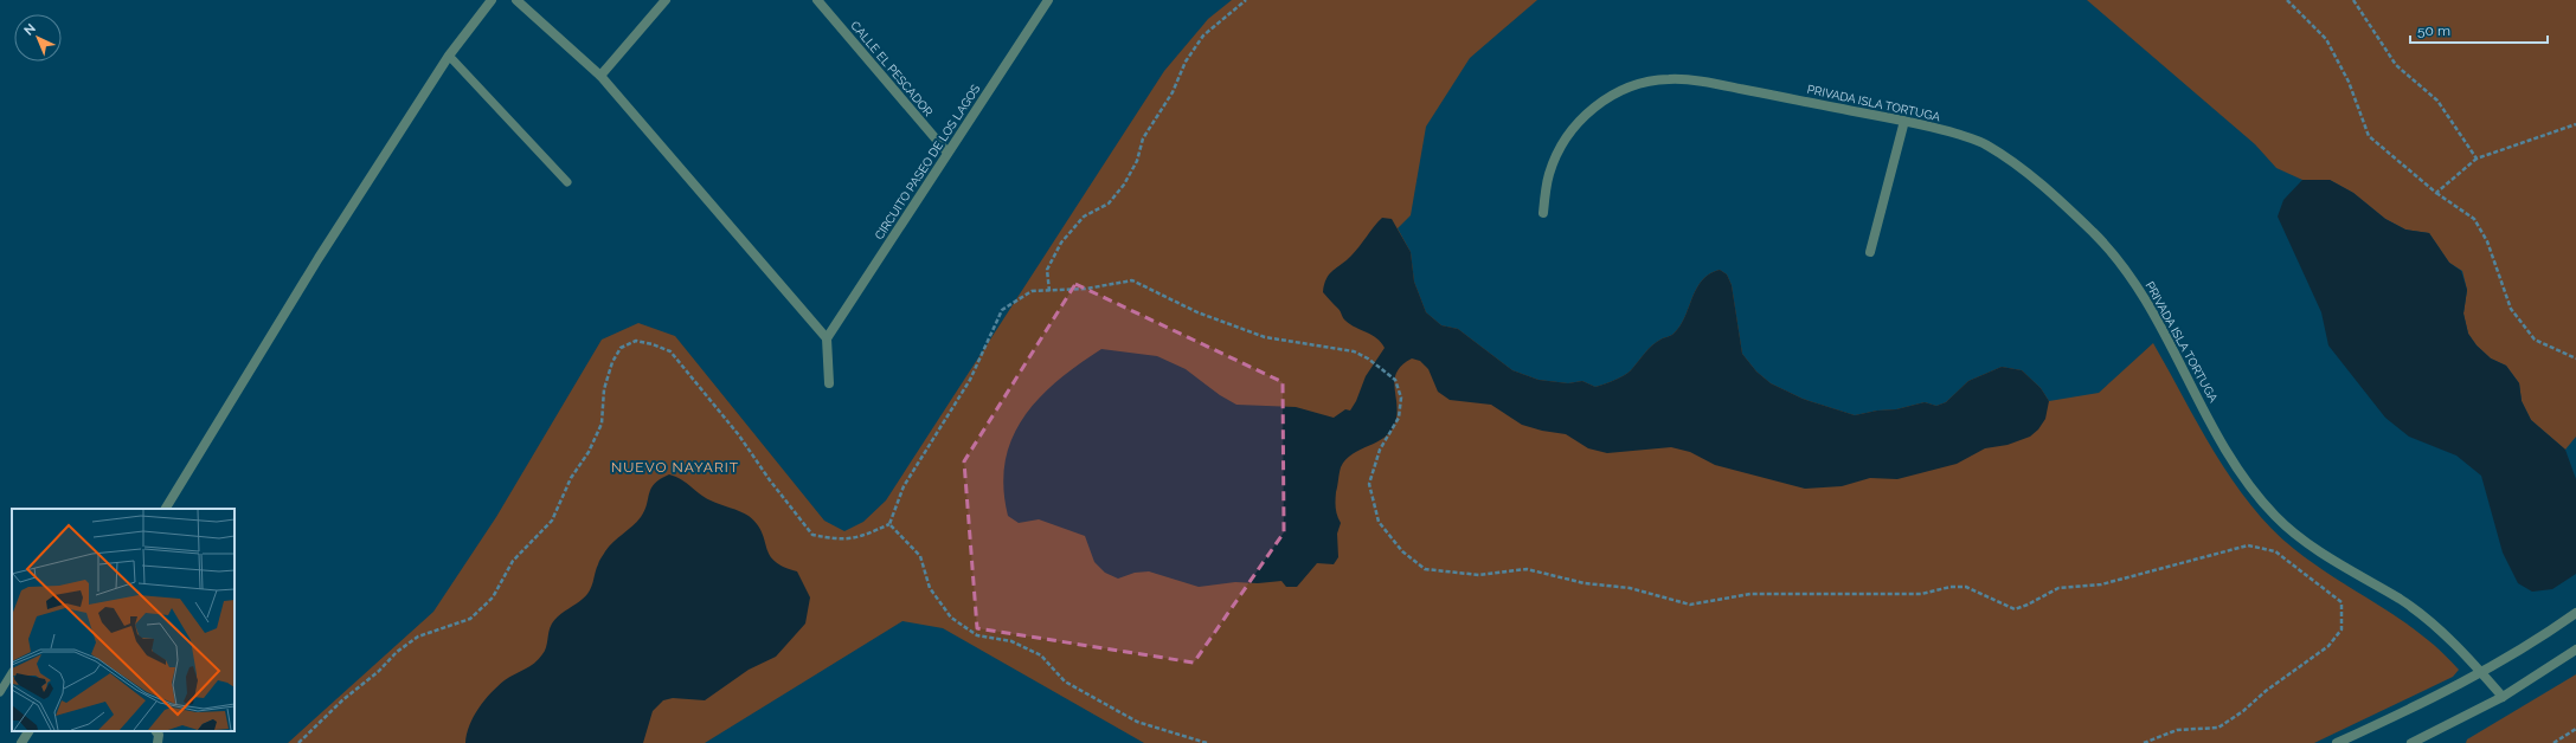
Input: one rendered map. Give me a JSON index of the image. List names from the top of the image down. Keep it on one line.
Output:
{"streets":{"street":["CALLE EL PESCADOR","PRIVADA ISLA TORTUGA","CIRCUITO PASEO DE LOS LAGOS"]},"crossings":[["CALLE EL PESCADOR","CIRCUITO PASEO DE LOS LAGOS"]],"districts":["NUEVO NAYARIT"],"scale_bar":"50 m","north":"top left"}
